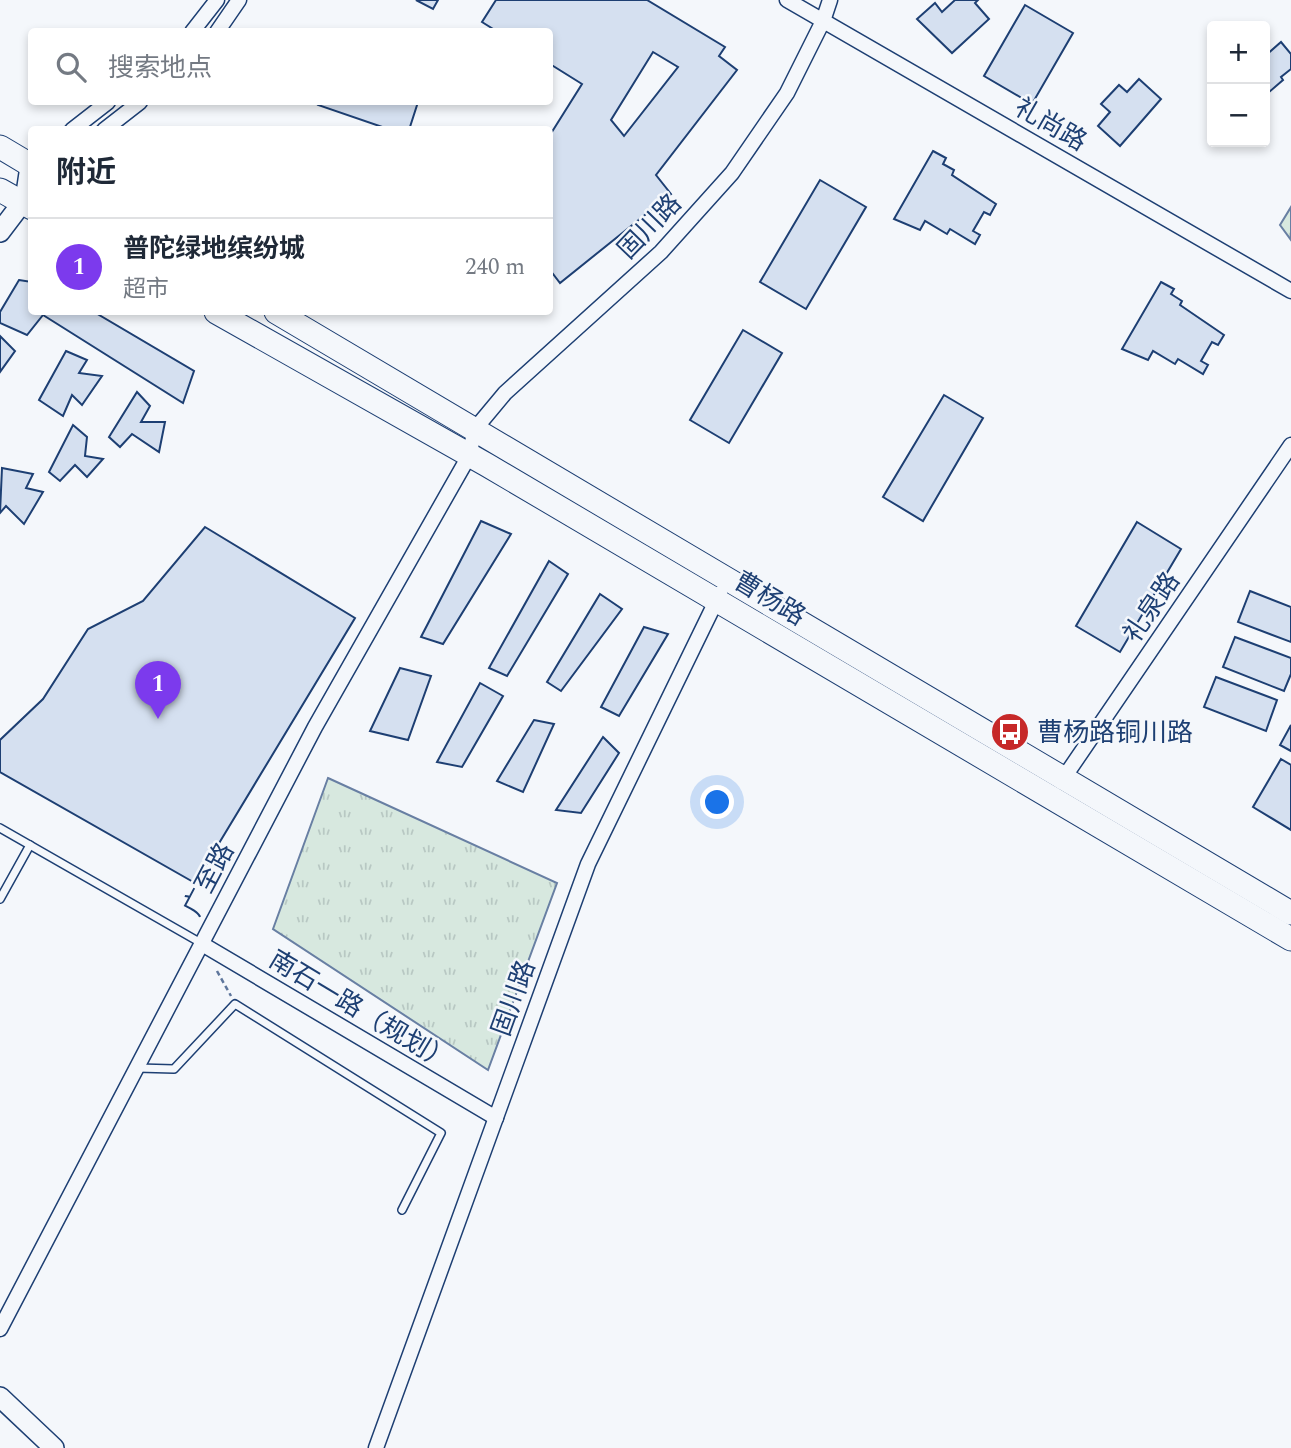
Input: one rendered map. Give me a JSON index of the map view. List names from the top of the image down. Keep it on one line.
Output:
{"streets":{"main road":["曹杨路"],"street":["礼尚路","固川路","礼泉路","广至路","南石一路（规划）"]},"crossings":[["礼尚路","固川路"],["固川路","曹杨路"],["固川路","广至路"],["固川路","南石一路（规划）"],["曹杨路","礼泉路"],["曹杨路","广至路"],["广至路","南石一路（规划）"]],"places":{"bus stop":["曹杨路铜川路"]},"page":{"map_buttons":["+","−"],"search":"搜索地点","heading":"附近","list":[{"mark":"1","name":"普陀绿地缤纷城","note":"超市","value":"240 m"}],"pins":"1"}}
